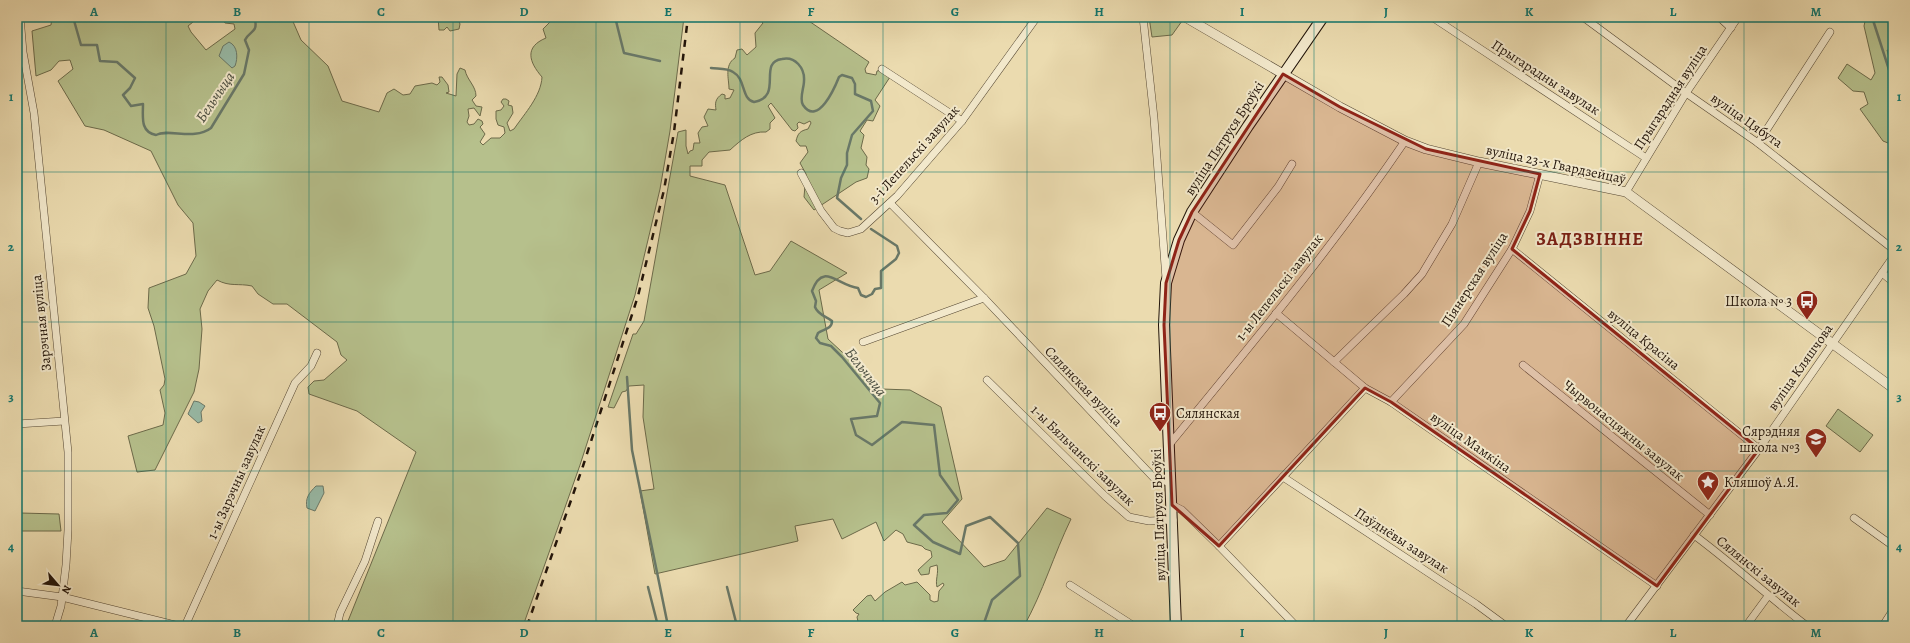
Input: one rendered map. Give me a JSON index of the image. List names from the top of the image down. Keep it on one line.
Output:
{"streets":{"main road":["вуліца Пятруся Броўкі"],"street":["Прыгарадны завулак","Прыгарадная вуліца","вуліца Цябута","3-і Лепельскі завулак","вуліца 23-х Гвардзейцаў","Піянерская вуліца","1-ы Лепельскі завулак","Зарэчная вуліца","вуліца Красіна","вуліца Кляшчова","Сялянская вуліца","Чырвонасцяжны завулак","вуліца Мамкіна","1-ы Бяльчанскі завулак","1-ы Зарэчны завулак","Паўднёвы завулак","Сялянскі завулак"]},"crossings":[["Прыгарадны завулак","Прыгарадная вуліца"],["Прыгарадная вуліца","вуліца Цябута"],["Прыгарадная вуліца","вуліца 23-х Гвардзейцаў"],["вуліца Пятруся Броўкі","вуліца 23-х Гвардзейцаў"],["вуліца Пятруся Броўкі","1-ы Лепельскі завулак"],["вуліца Пятруся Броўкі","Сялянская вуліца"],["вуліца Пятруся Броўкі","1-ы Бяльчанскі завулак"],["3-і Лепельскі завулак","Сялянская вуліца"],["вуліца 23-х Гвардзейцаў","Піянерская вуліца"],["вуліца 23-х Гвардзейцаў","1-ы Лепельскі завулак"],["вуліца 23-х Гвардзейцаў","вуліца Кляшчова"],["Піянерская вуліца","вуліца Красіна"],["Піянерская вуліца","вуліца Мамкіна"],["1-ы Лепельскі завулак","вуліца Мамкіна"],["вуліца Красіна","вуліца Кляшчова"],["вуліца Кляшчова","Чырвонасцяжны завулак"],["вуліца Кляшчова","вуліца Мамкіна"],["вуліца Кляшчова","Сялянскі завулак"]],"districts":["ЗАДЗВІННЕ"],"water":["Бельчыца"],"places":{"bus stop":["Школа № 3","Сялянская"],"school or university":["Сярэдняя школа №3"],"place":["Кляшоў А.Я."]},"north":"bottom right","grid":{"columns":["A","B","C","D","E","F","G","H","I","J","K","L","M"],"rows":["1","2","3","4"]}}
